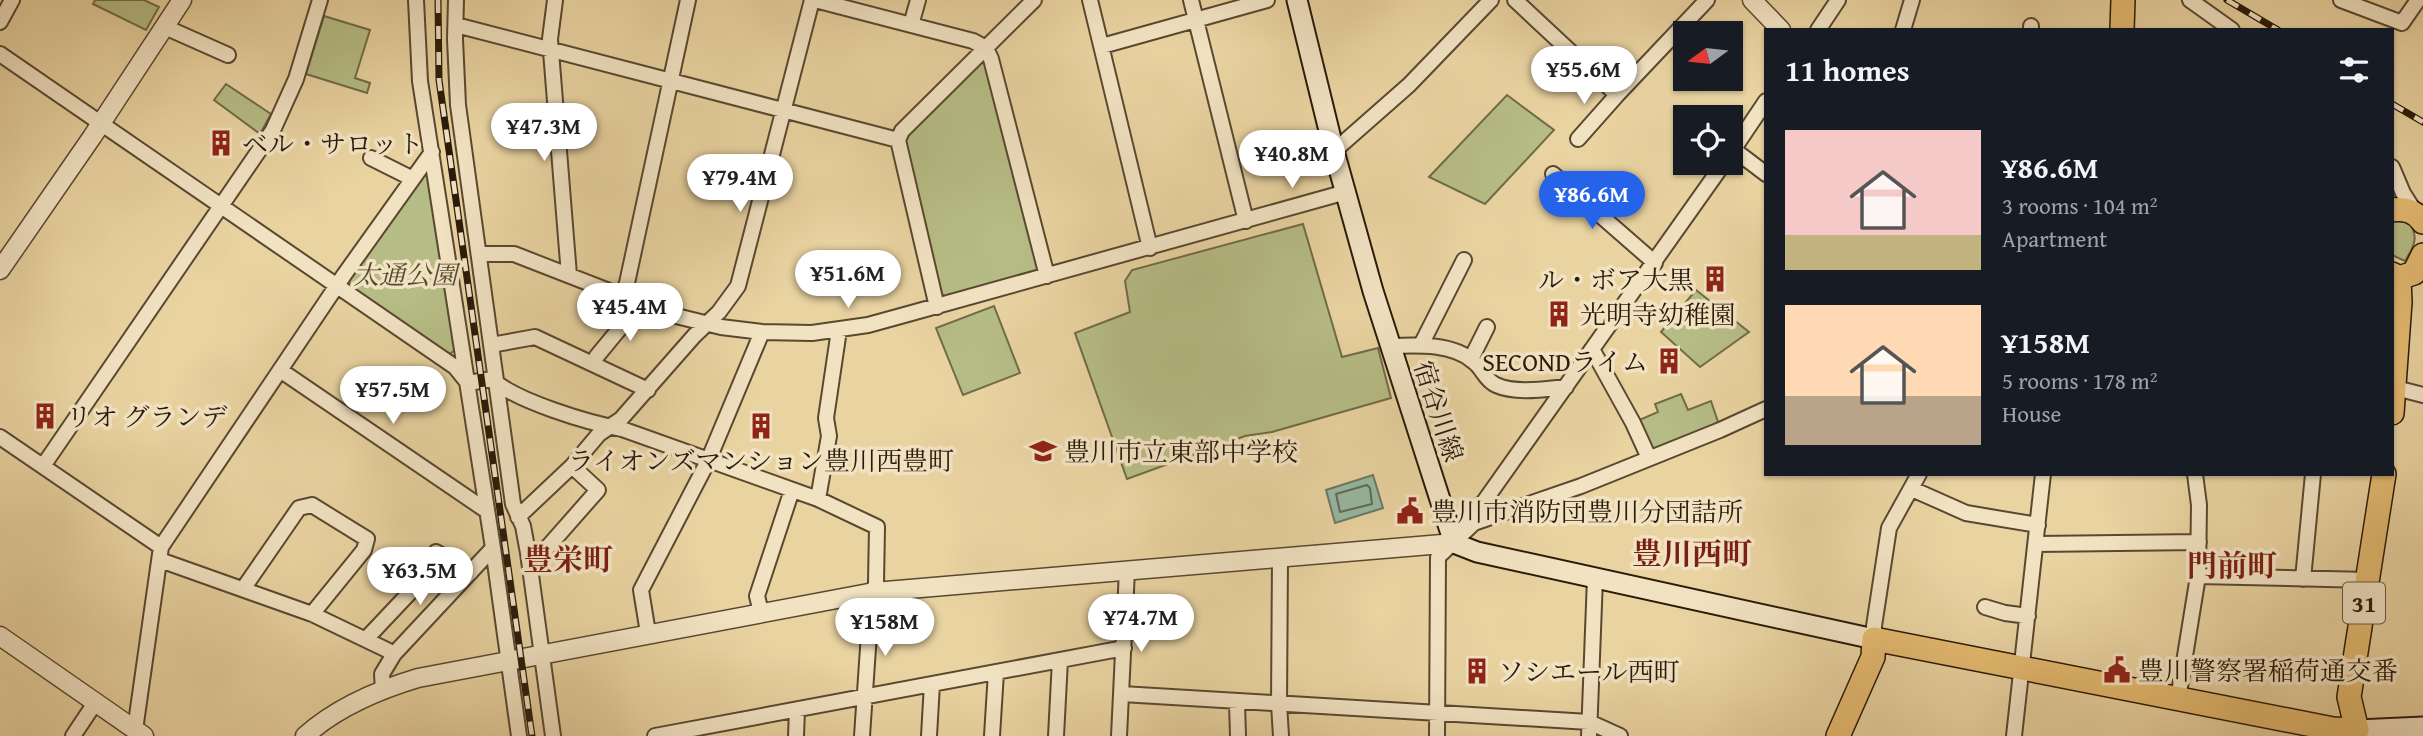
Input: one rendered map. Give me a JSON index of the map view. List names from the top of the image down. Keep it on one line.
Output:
{"streets":{"main road":["宿谷川線","31"]},"districts":["豊川西町","豊栄町","門前町"],"parks":["太通公園"],"places":{"building":["ベル・サロット","ル・ボア大黒","光明寺幼稚園","SECONDライム","リオ グランデ","ライオンズマンション豊川西豊町","ソシエール西町"],"school or university":["豊川市立東部中学校"],"public building":["豊川市消防団豊川分団詰所","豊川警察署稲荷通交番"]},"north":"left","page":{"heading":"11 homes","price":["¥55.6M","¥47.3M","¥40.8M","¥79.4M","¥86.6M","¥51.6M","¥45.4M","¥57.5M","¥63.5M","¥74.7M","¥158M"],"list":[{"name":"¥86.6M","note":"3 rooms · 104 m² · Apartment"},{"name":"¥158M","note":"5 rooms · 178 m² · House"}]}}
